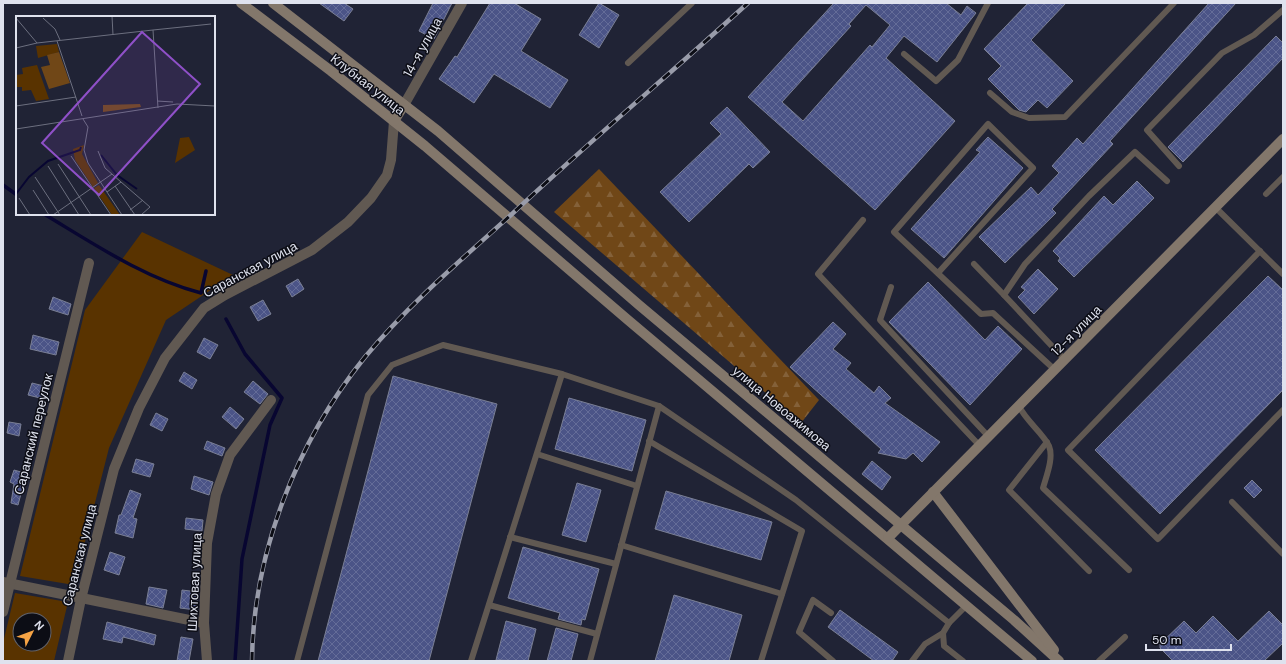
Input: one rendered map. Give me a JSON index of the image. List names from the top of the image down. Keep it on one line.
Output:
{"streets":{"main road":["Клубная улица","12-я улица","улица Новоажимова"],"street":["14-я улица","Саранская улица","Саранский переулок","Шихтовая улица"]},"crossings":[["14-я улица","Клубная улица"],["Клубная улица","Саранская улица"],["Клубная улица","12-я улица"],["Клубная улица","улица Новоажимова"],["12-я улица","улица Новоажимова"]],"scale_bar":"50 m","north":"top right"}
